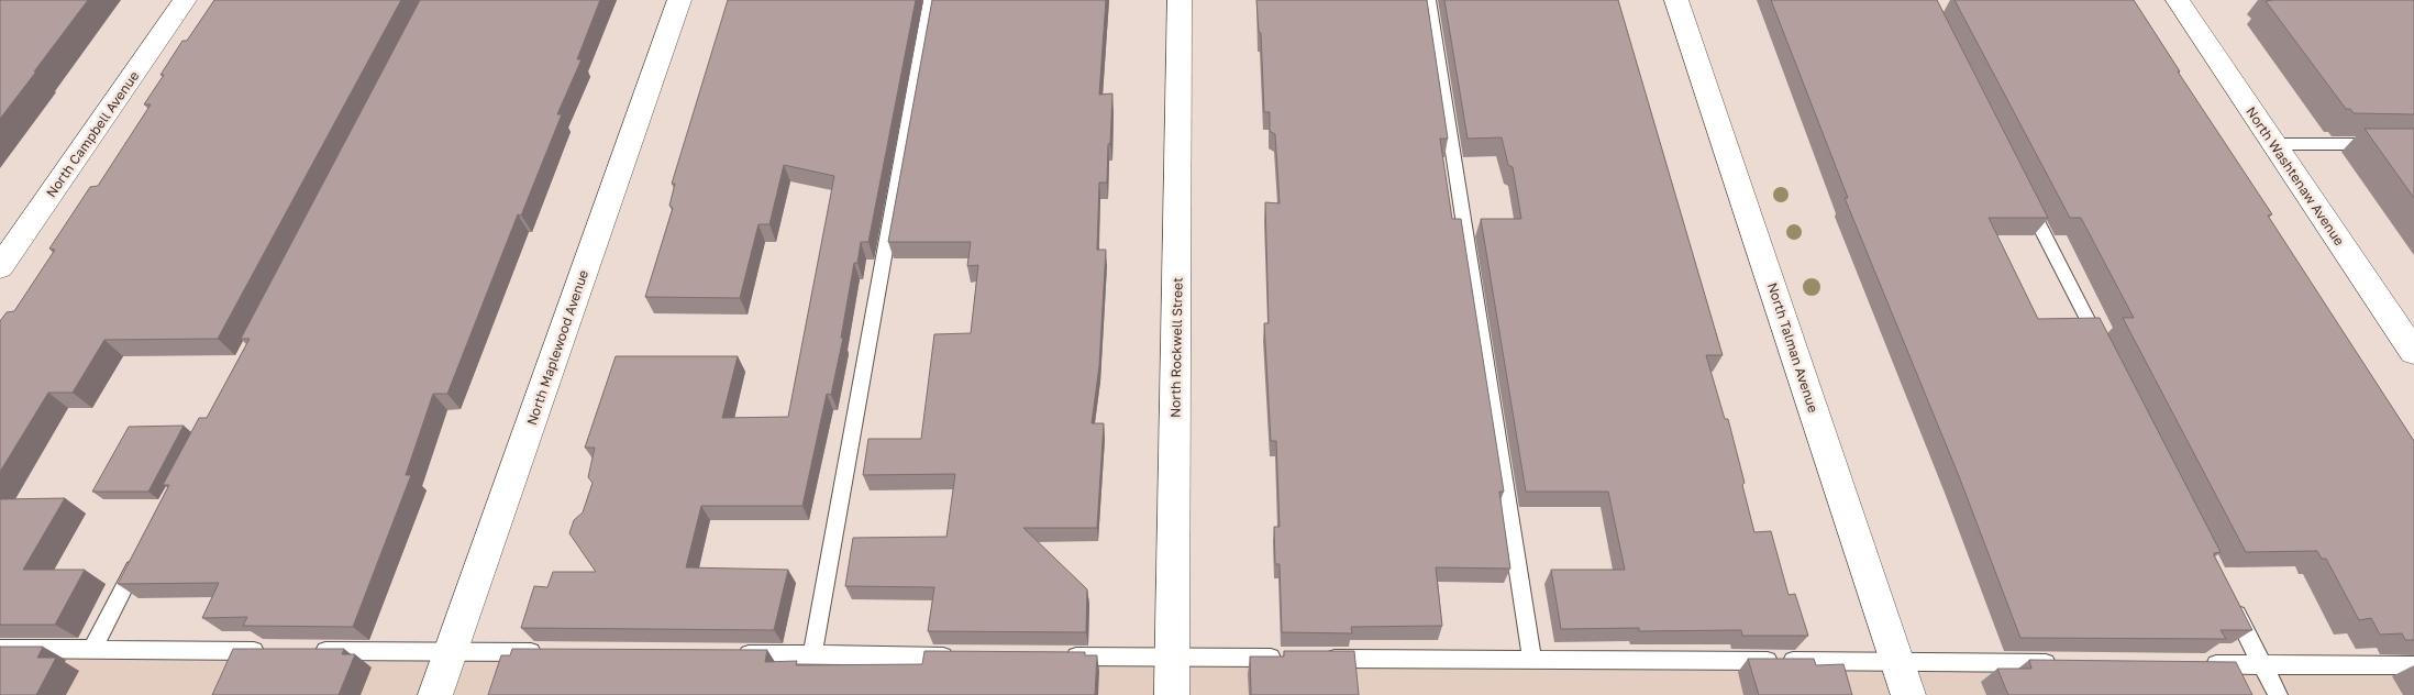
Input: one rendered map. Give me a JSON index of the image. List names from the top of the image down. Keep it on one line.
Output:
{"streets":{"street":["North Campbell Avenue","North Washtenaw Avenue","North Maplewood Avenue","North Rockwell Street","North Talman Avenue"]}}
